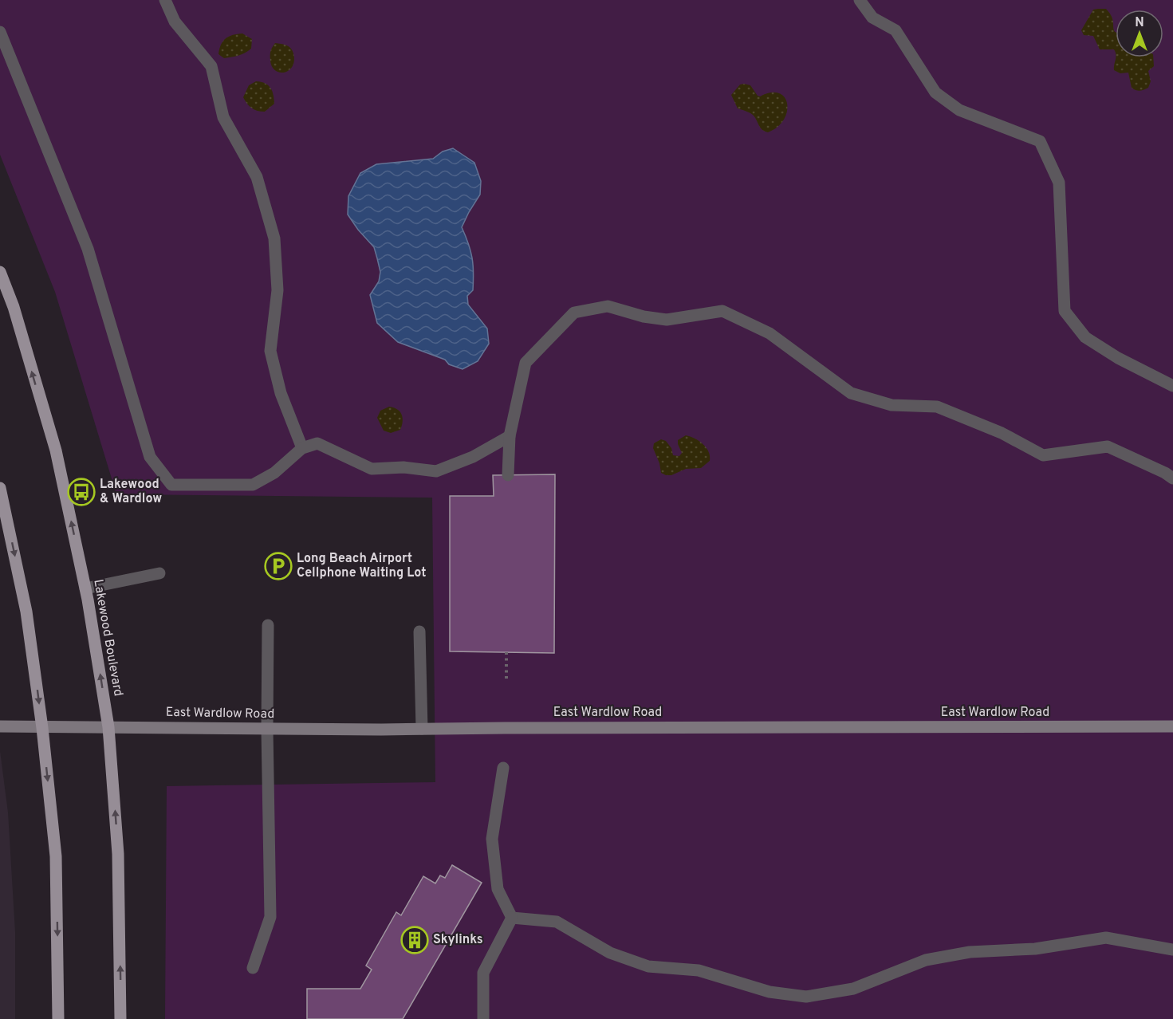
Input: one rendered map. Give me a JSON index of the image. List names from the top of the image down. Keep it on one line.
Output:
{"streets":{"main road":["Lakewood Boulevard","East Wardlow Road"]},"crossings":[["Lakewood Boulevard","East Wardlow Road"]],"places":{"bus stop":["Lakewood & Wardlow"],"parking":["Long Beach Airport Cellphone Waiting Lot"],"building":["Skylinks"]},"north":"top"}
